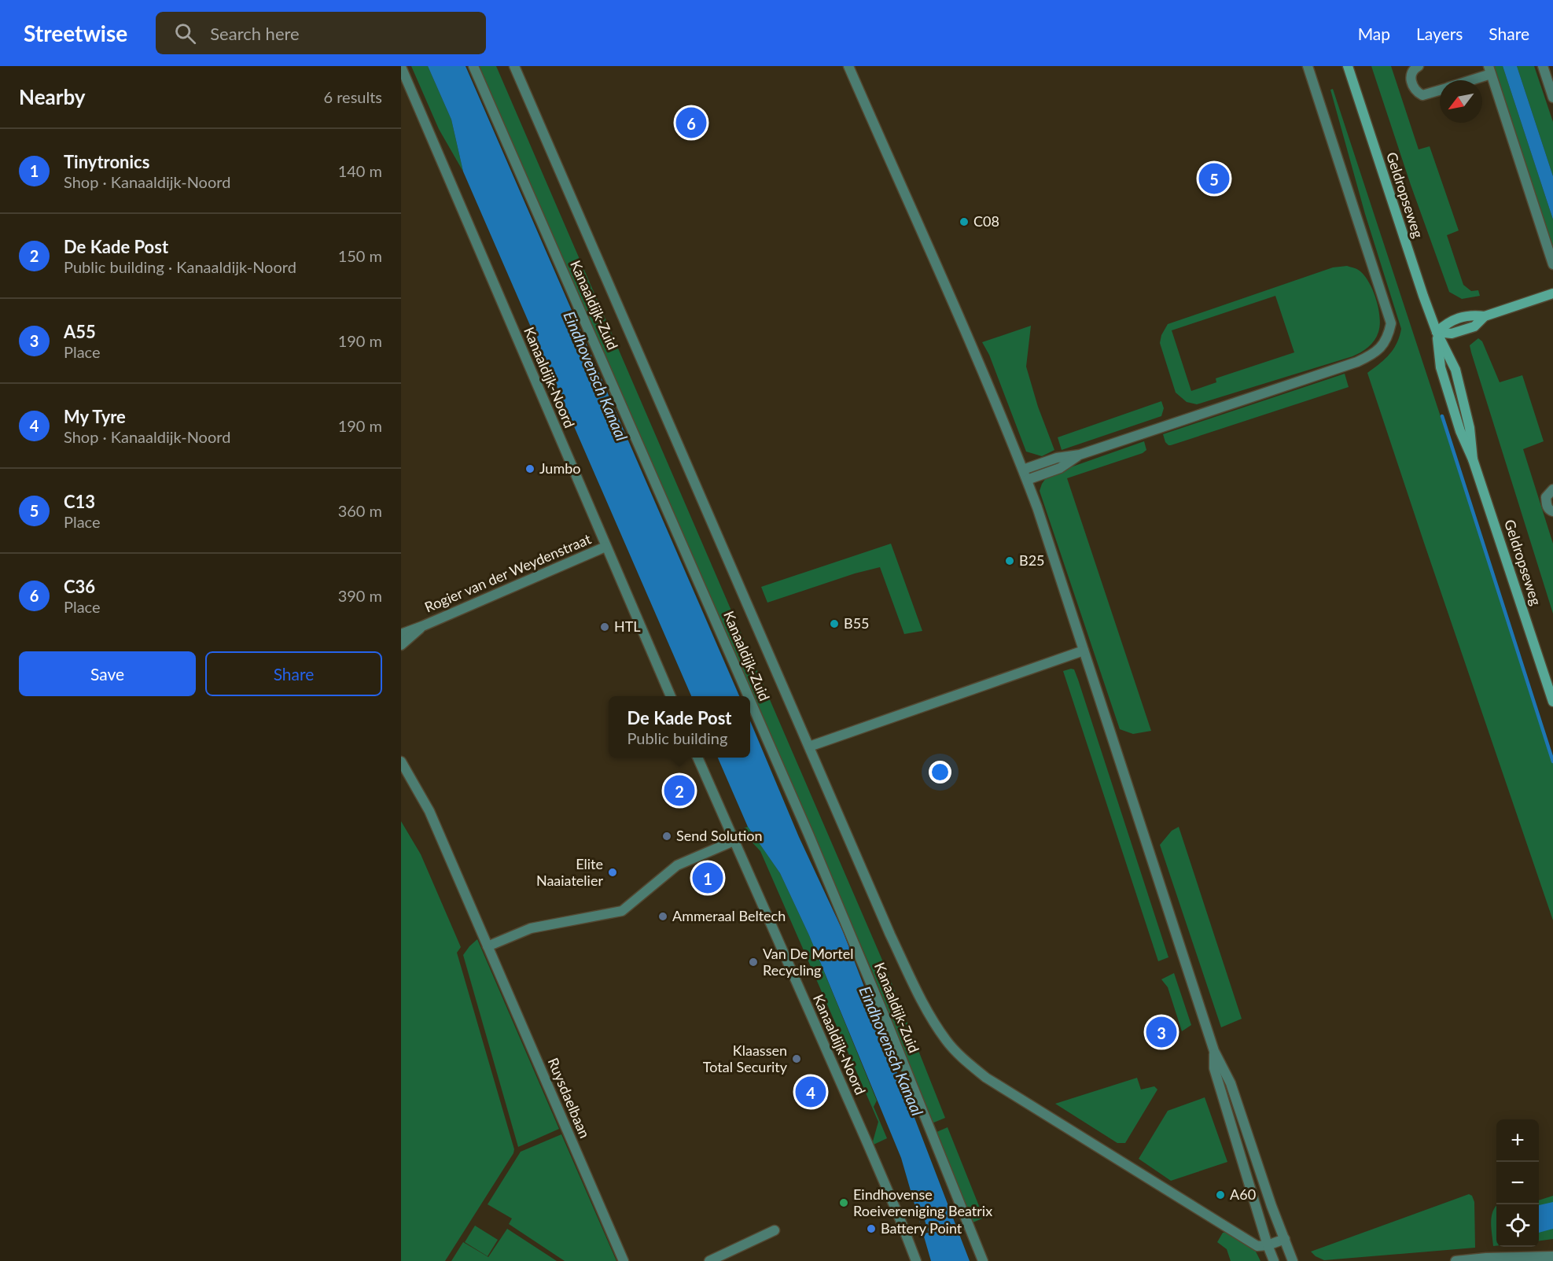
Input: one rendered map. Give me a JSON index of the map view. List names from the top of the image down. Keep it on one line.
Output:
{"streets":{"main road":["Geldropseweg"],"street":["Kanaaldijk-Zuid","Kanaaldijk-Noord","Rogier van der Weydenstraat","Ruysdaelbaan"]},"crossings":[["Kanaaldijk-Noord","Rogier van der Weydenstraat"]],"water":["Eindhovensch Kanaal"],"places":["C08","Jumbo","B25","B55","HTL","Send Solution","Elite Naaiatelier","Ammeraal Beltech","Van De Mortel Recycling","Klaassen Total Security","A60","Eindhovense Roeivereniging Beatrix","Battery Point"],"north":"bottom left","page":{"header":"Streetwise","search":"Search here","nav":["Map","Layers","Share"],"heading":["Nearby","6 results"],"pins":["6","5","2","1","3","4"],"list":[{"mark":"1","name":"Tinytronics","note":"Shop · Kanaaldijk-Noord","value":"140 m"},{"mark":"2","name":"De Kade Post","note":"Public building · Kanaaldijk-Noord","value":"150 m"},{"mark":"3","name":"A55","note":"Place","value":"190 m"},{"mark":"4","name":"My Tyre","note":"Shop · Kanaaldijk-Noord","value":"190 m"},{"mark":"5","name":"C13","note":"Place","value":"360 m"},{"mark":"6","name":"C36","note":"Place","value":"390 m"}],"buttons":["Save","Share"],"popup":["De Kade Post","Public building"],"map_buttons":["+","−"]}}
